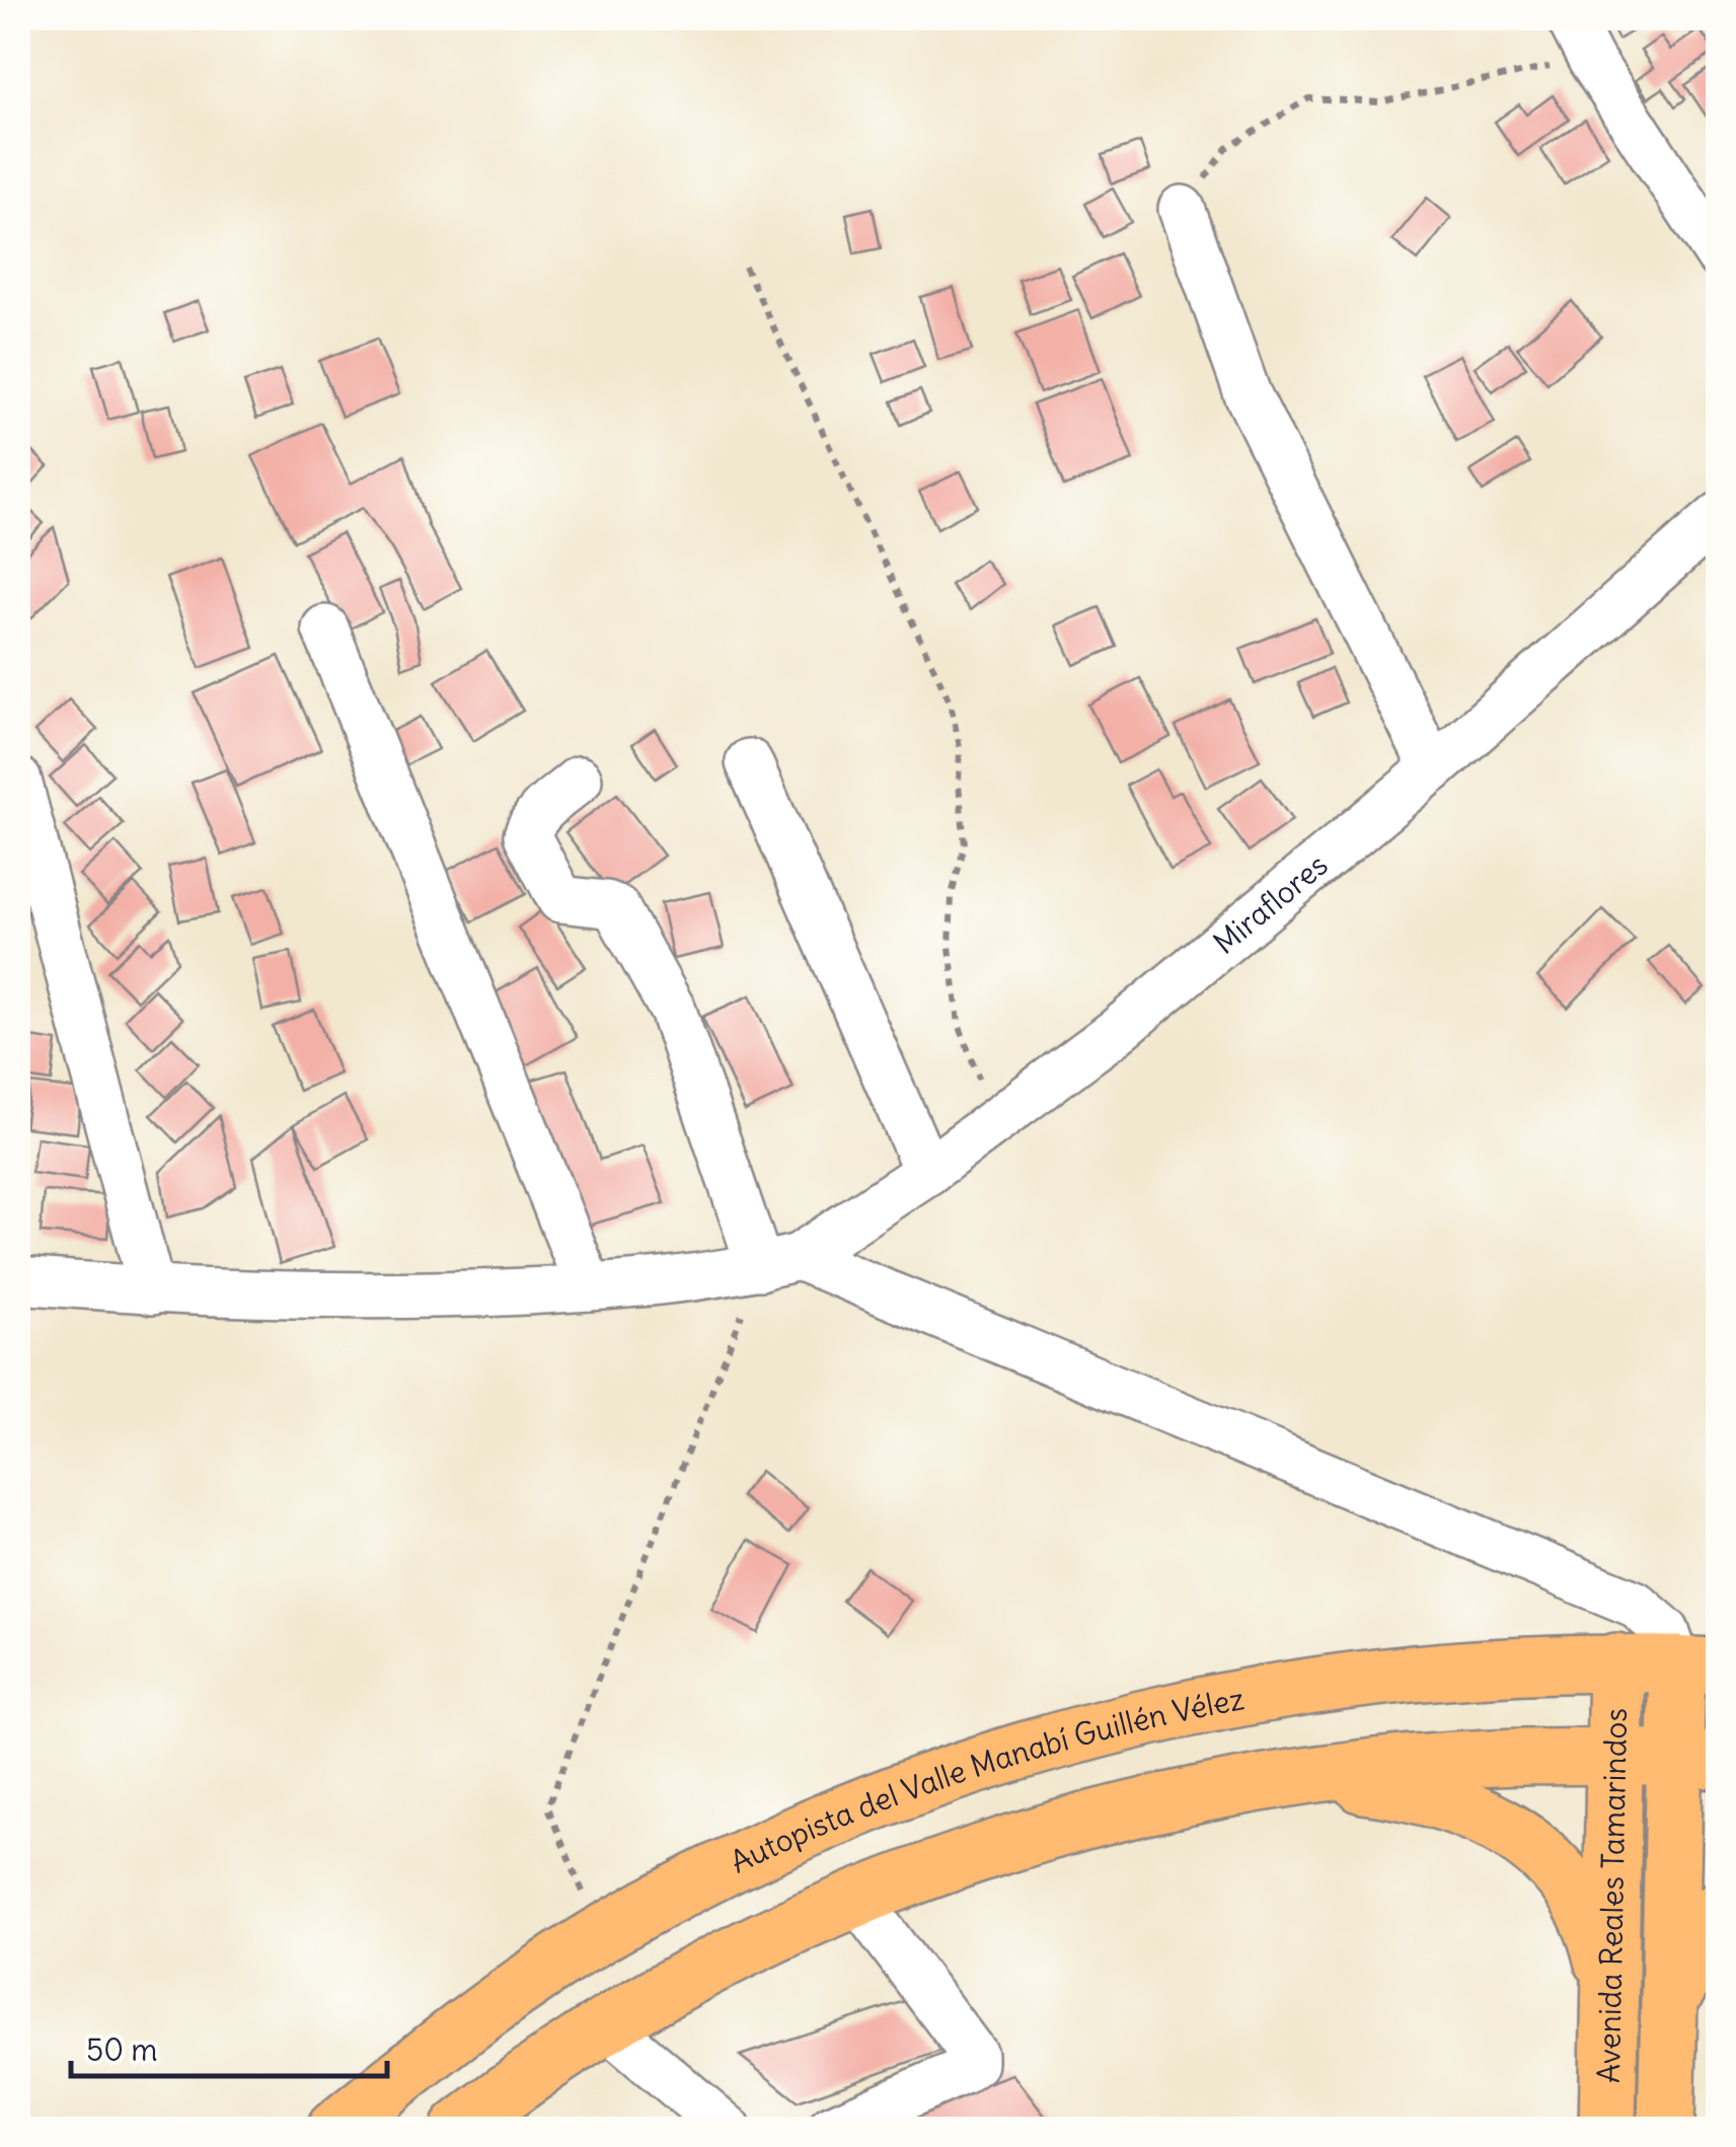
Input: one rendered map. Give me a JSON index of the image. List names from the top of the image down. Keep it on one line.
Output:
{"streets":{"main road":["Autopista del Valle Manabí Guillén Vélez","Avenida Reales Tamarindos"],"street":["Miraflores"]},"crossings":[["Autopista del Valle Manabí Guillén Vélez","Avenida Reales Tamarindos"]],"scale_bar":"50 m"}
